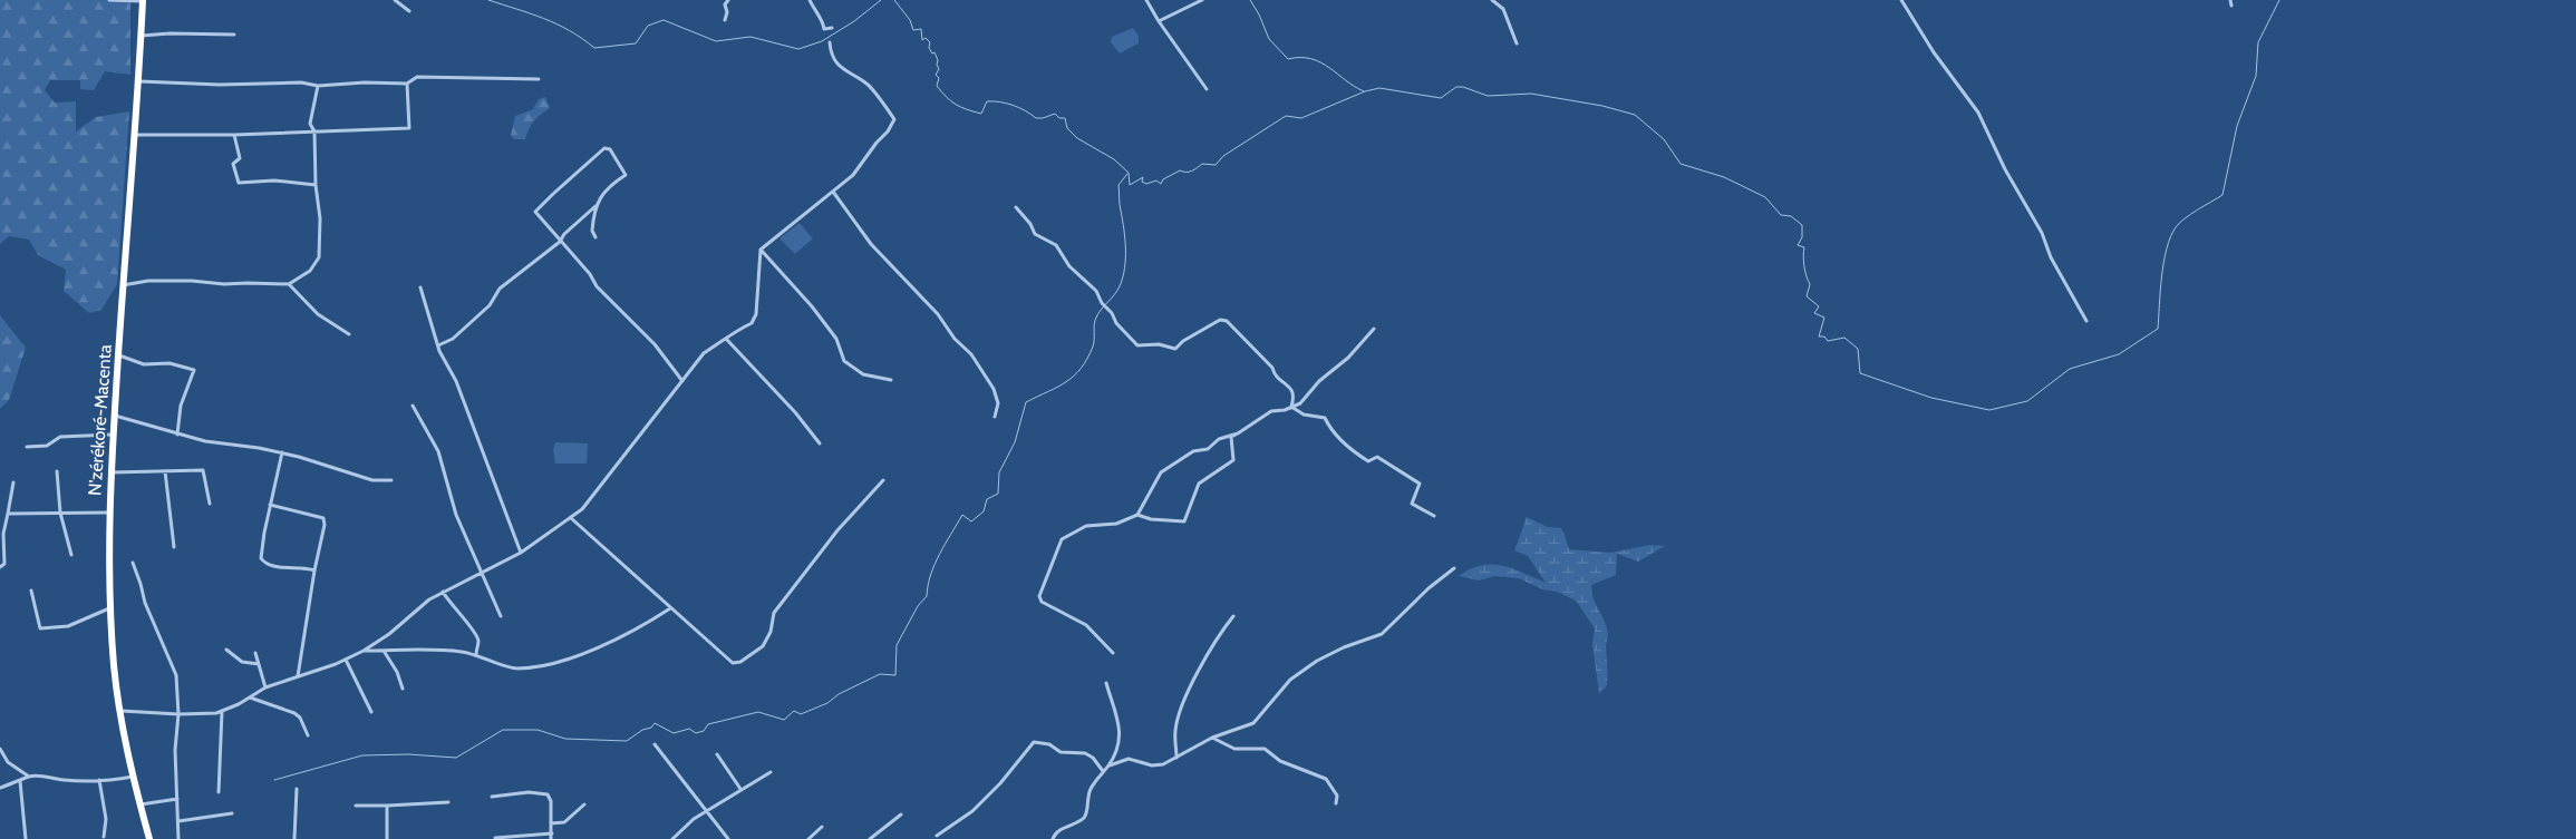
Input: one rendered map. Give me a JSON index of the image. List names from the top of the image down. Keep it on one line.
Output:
{"streets":{"highway":["N'zérékoré-Macenta"]}}
